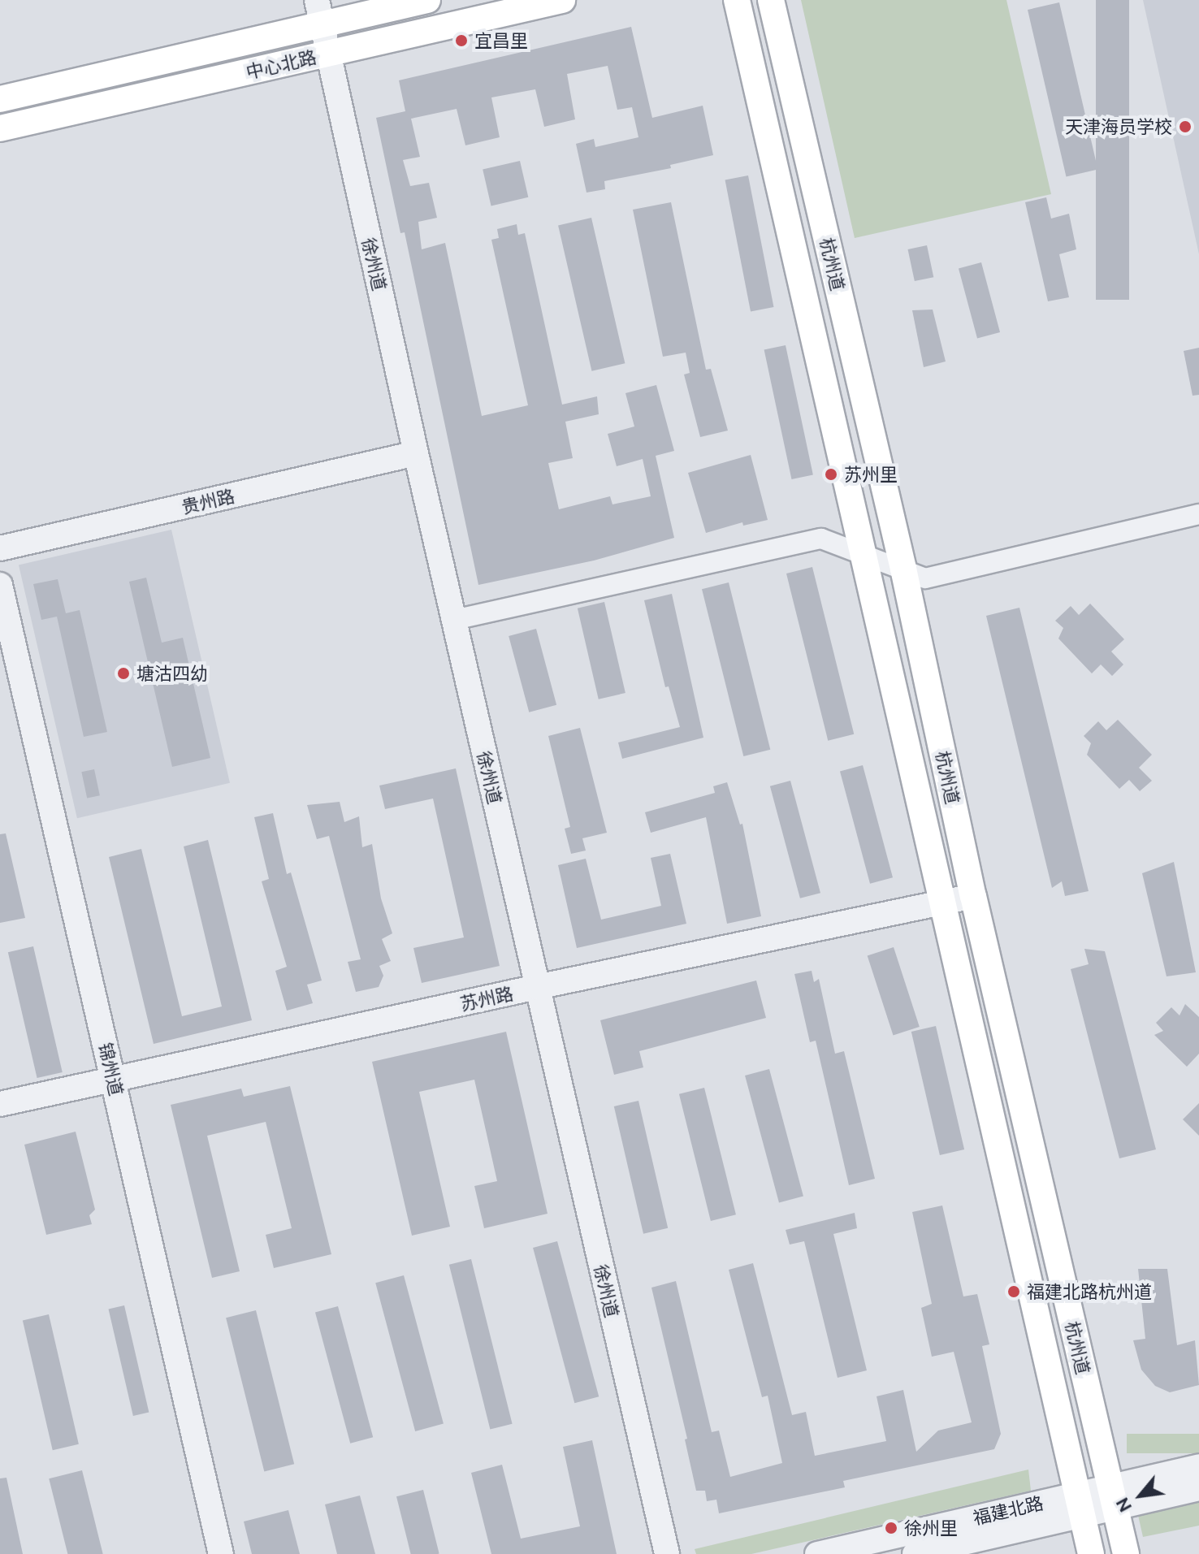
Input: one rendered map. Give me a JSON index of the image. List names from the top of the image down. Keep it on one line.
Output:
{"streets":{"main road":["中心北路","杭州道"],"street":["徐州道","贵州路","苏州路","锦州道","福建北路"]},"crossings":[["中心北路","徐州道"],["徐州道","贵州路"],["徐州道","苏州路"],["杭州道","苏州路"],["杭州道","福建北路"],["苏州路","锦州道"]],"places":["宜昌里","天津海员学校","苏州里","塘沽四幼","福建北路杭州道","徐州里"],"north":"bottom left"}
